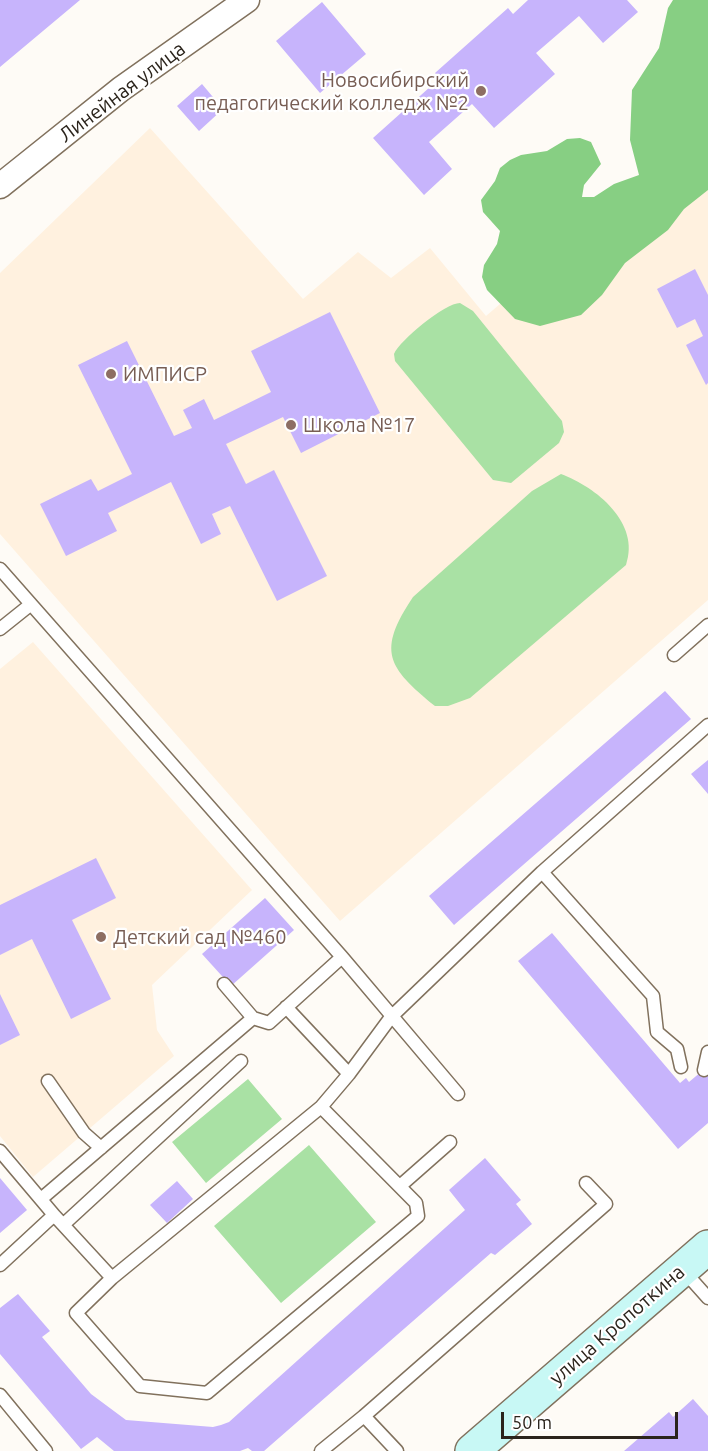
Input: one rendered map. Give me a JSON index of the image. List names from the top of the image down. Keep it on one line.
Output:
{"streets":{"main road":["улица Кропоткина"],"street":["Линейная улица"]},"places":["Новосибирский педагогический колледж №2","ИМПИСР","Школа №17","Детский сад №460"],"scale_bar":"50 m"}
